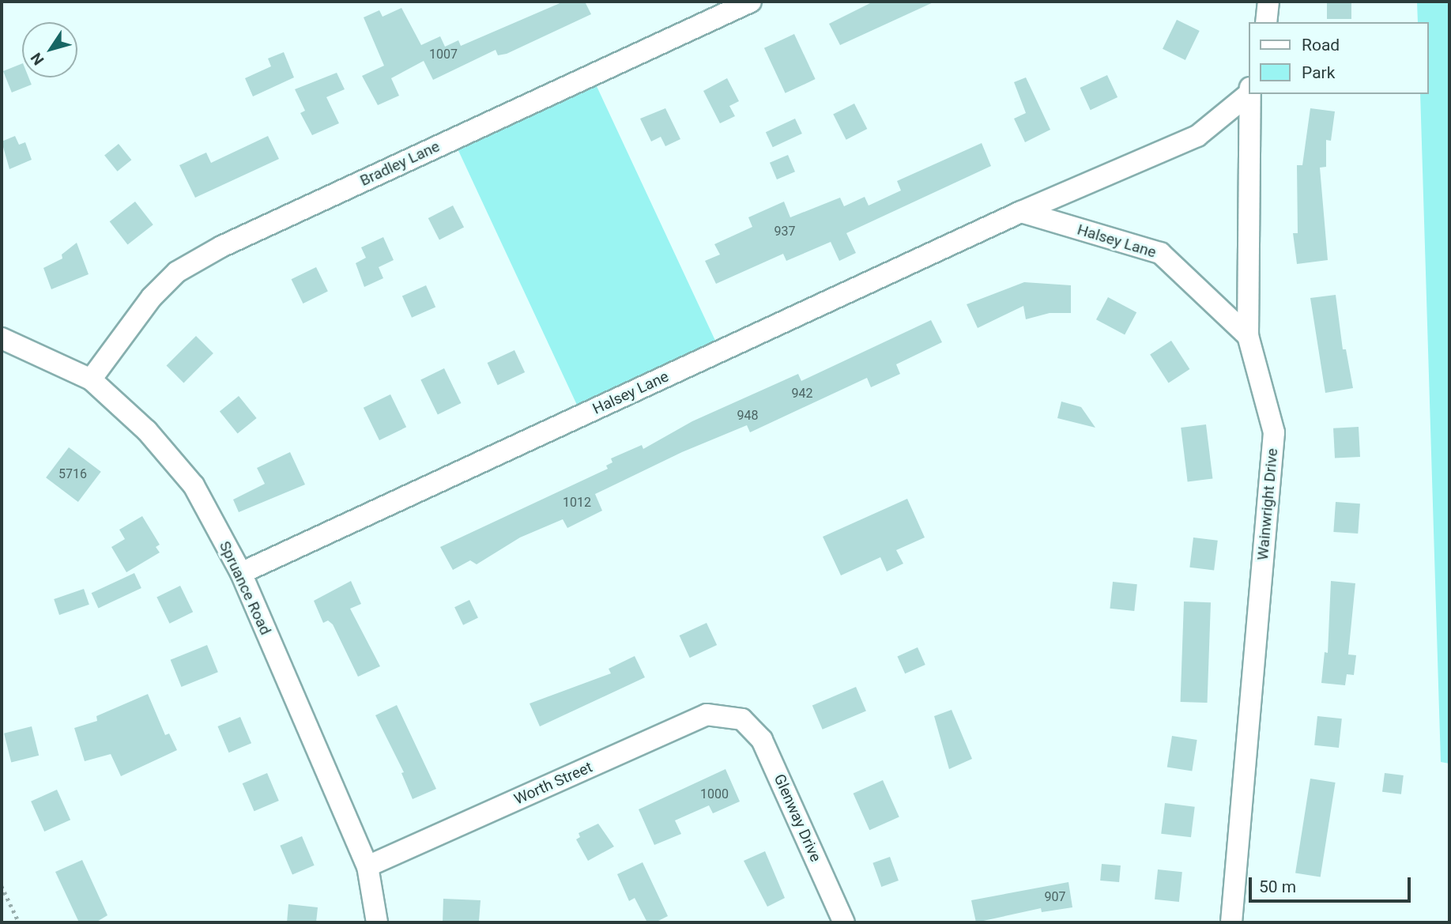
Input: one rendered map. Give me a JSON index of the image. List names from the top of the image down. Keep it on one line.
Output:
{"streets":{"street":["Bradley Lane","Halsey Lane","Wainwright Drive","Spruance Road","Worth Street","Glenway Drive"]},"crossings":[["Bradley Lane","Spruance Road"],["Halsey Lane","Wainwright Drive"],["Halsey Lane","Spruance Road"],["Spruance Road","Worth Street"],["Worth Street","Glenway Drive"]],"house_numbers":["1007","937","942","948","5716","1012","1000","907"],"legend":["Road","Park"],"scale_bar":"50 m","north":"bottom left"}
